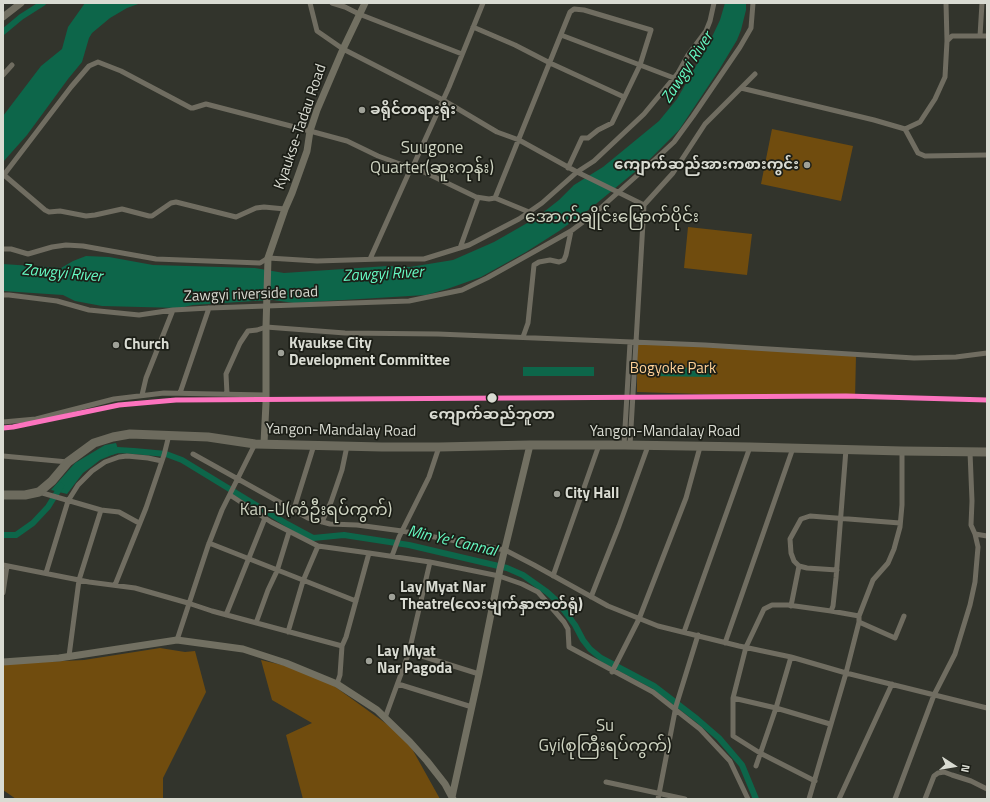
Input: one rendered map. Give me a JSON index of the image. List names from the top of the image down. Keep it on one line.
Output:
{"streets":{"highway":["Yangon-Mandalay Road"],"main road":["Kyaukse-Tadau Road"],"street":["Zawgyi riverside road"]},"crossings":[["Kyaukse-Tadau Road","Zawgyi riverside road"],["Kyaukse-Tadau Road","Yangon-Mandalay Road"]],"districts":["Suugone Quarter(ဆူးကုန်း)","အောက်ချိုင်းမြောက်ပိုင်း","Kan-U(ကံဦးရပ်ကွက်)","Su Gyi(စုကြီးရပ်ကွက်)"],"water":["Zawgyi River","Min Ye' Cannal"],"parks":["Bogyoke Park"],"places":["ခရိုင်တရားရုံး","ကျောက်ဆည်အားကစားကွင်း","Church","Kyaukse City Development Committee","ကျောက်ဆည်ဘူတာ","City Hall","Lay Myat Nar Theatre(လေးမျက်နှာဇာတ်ရုံ)","Lay Myat Nar Pagoda"],"north":"right"}
